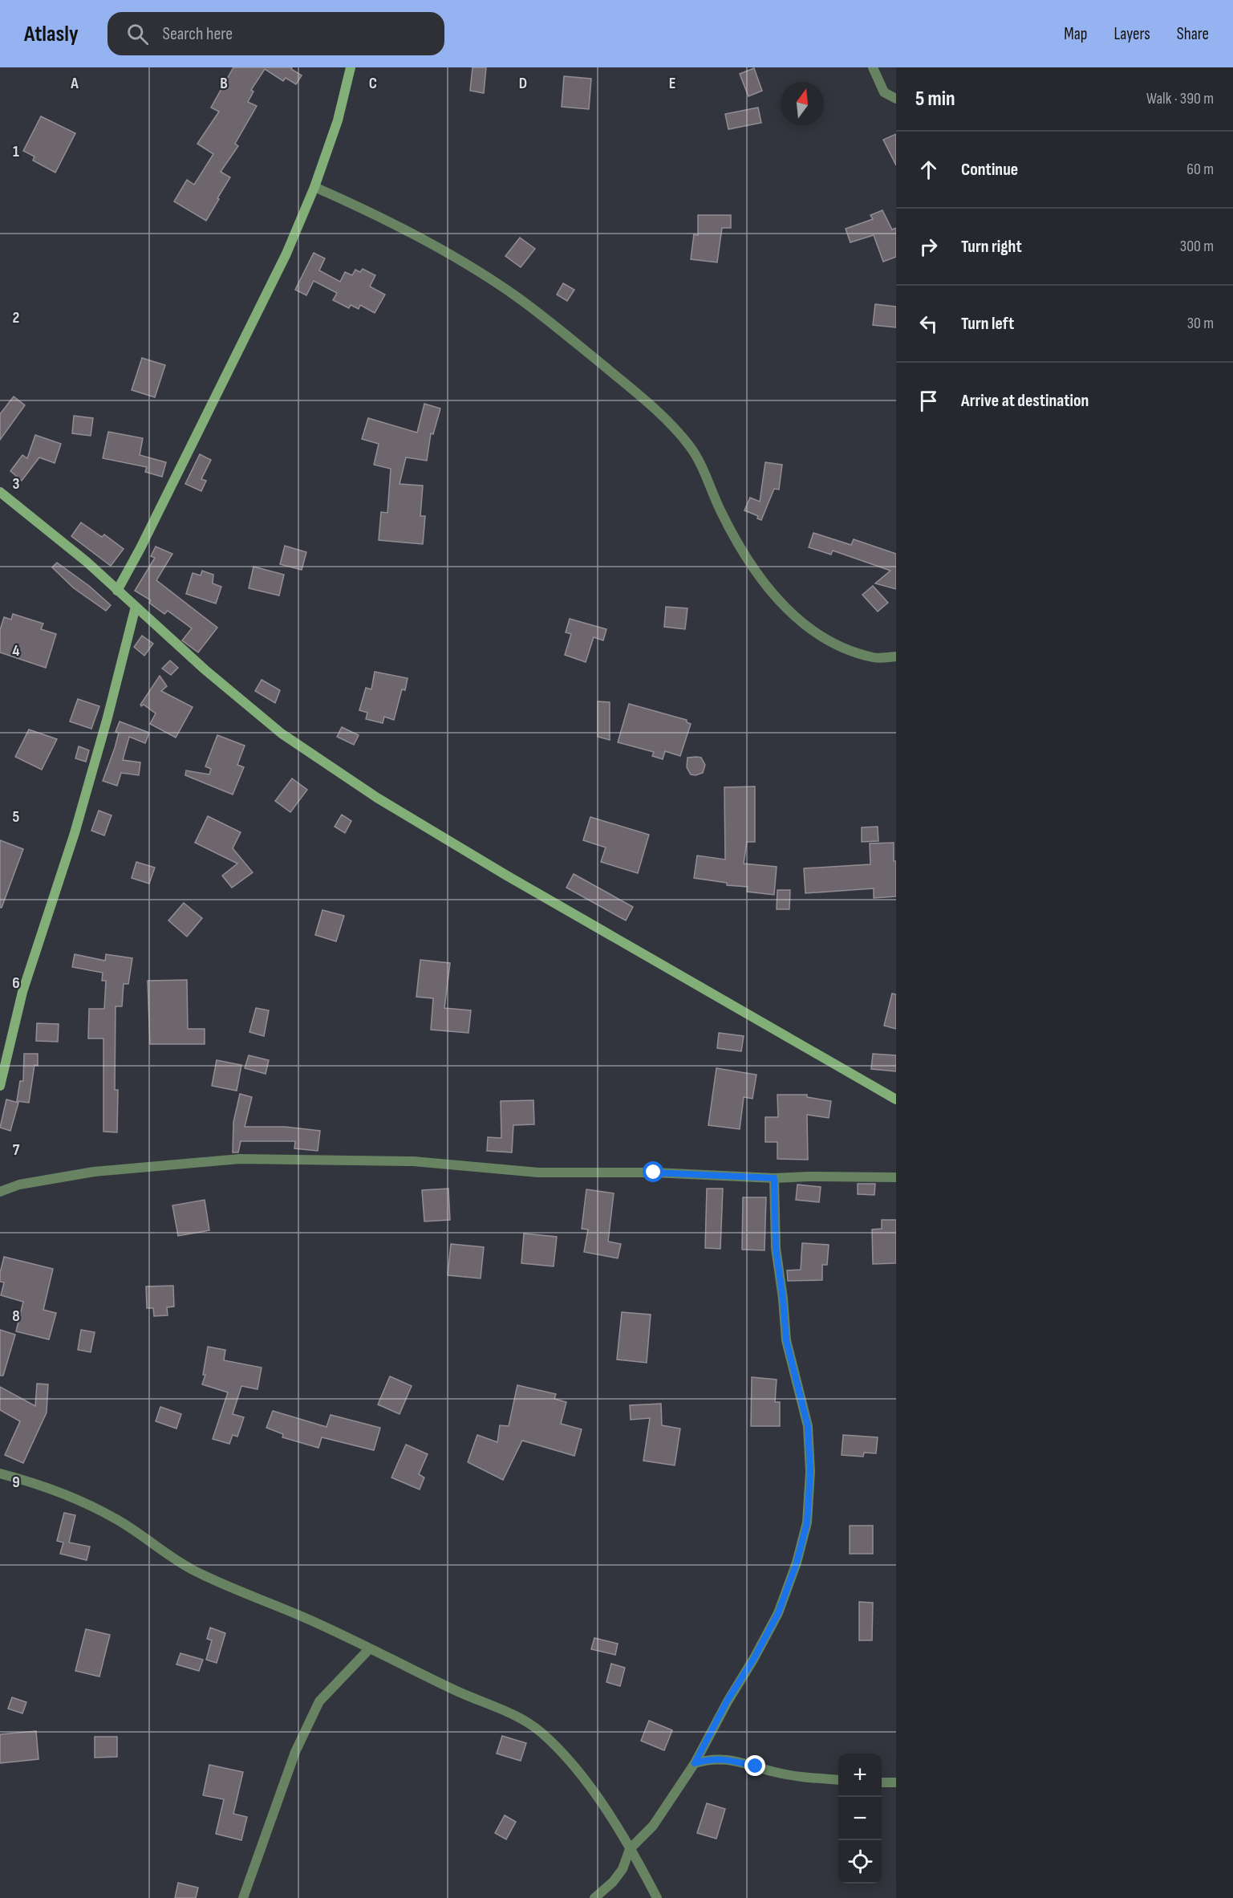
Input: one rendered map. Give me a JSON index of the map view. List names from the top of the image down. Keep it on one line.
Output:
{"north":"top","page":{"header":"Atlasly","search":"Search here","nav":["Map","Layers","Share"],"heading":["5 min","Walk · 390 m"],"list":[["Continue","60 m"],["Turn right","300 m"],["Turn left","30 m"],"Arrive at destination"],"map_buttons":["+","−"]},"grid":{"columns":["A","B","C","D","E"],"rows":["1","2","3","4","5","6","7","8","9"]}}
